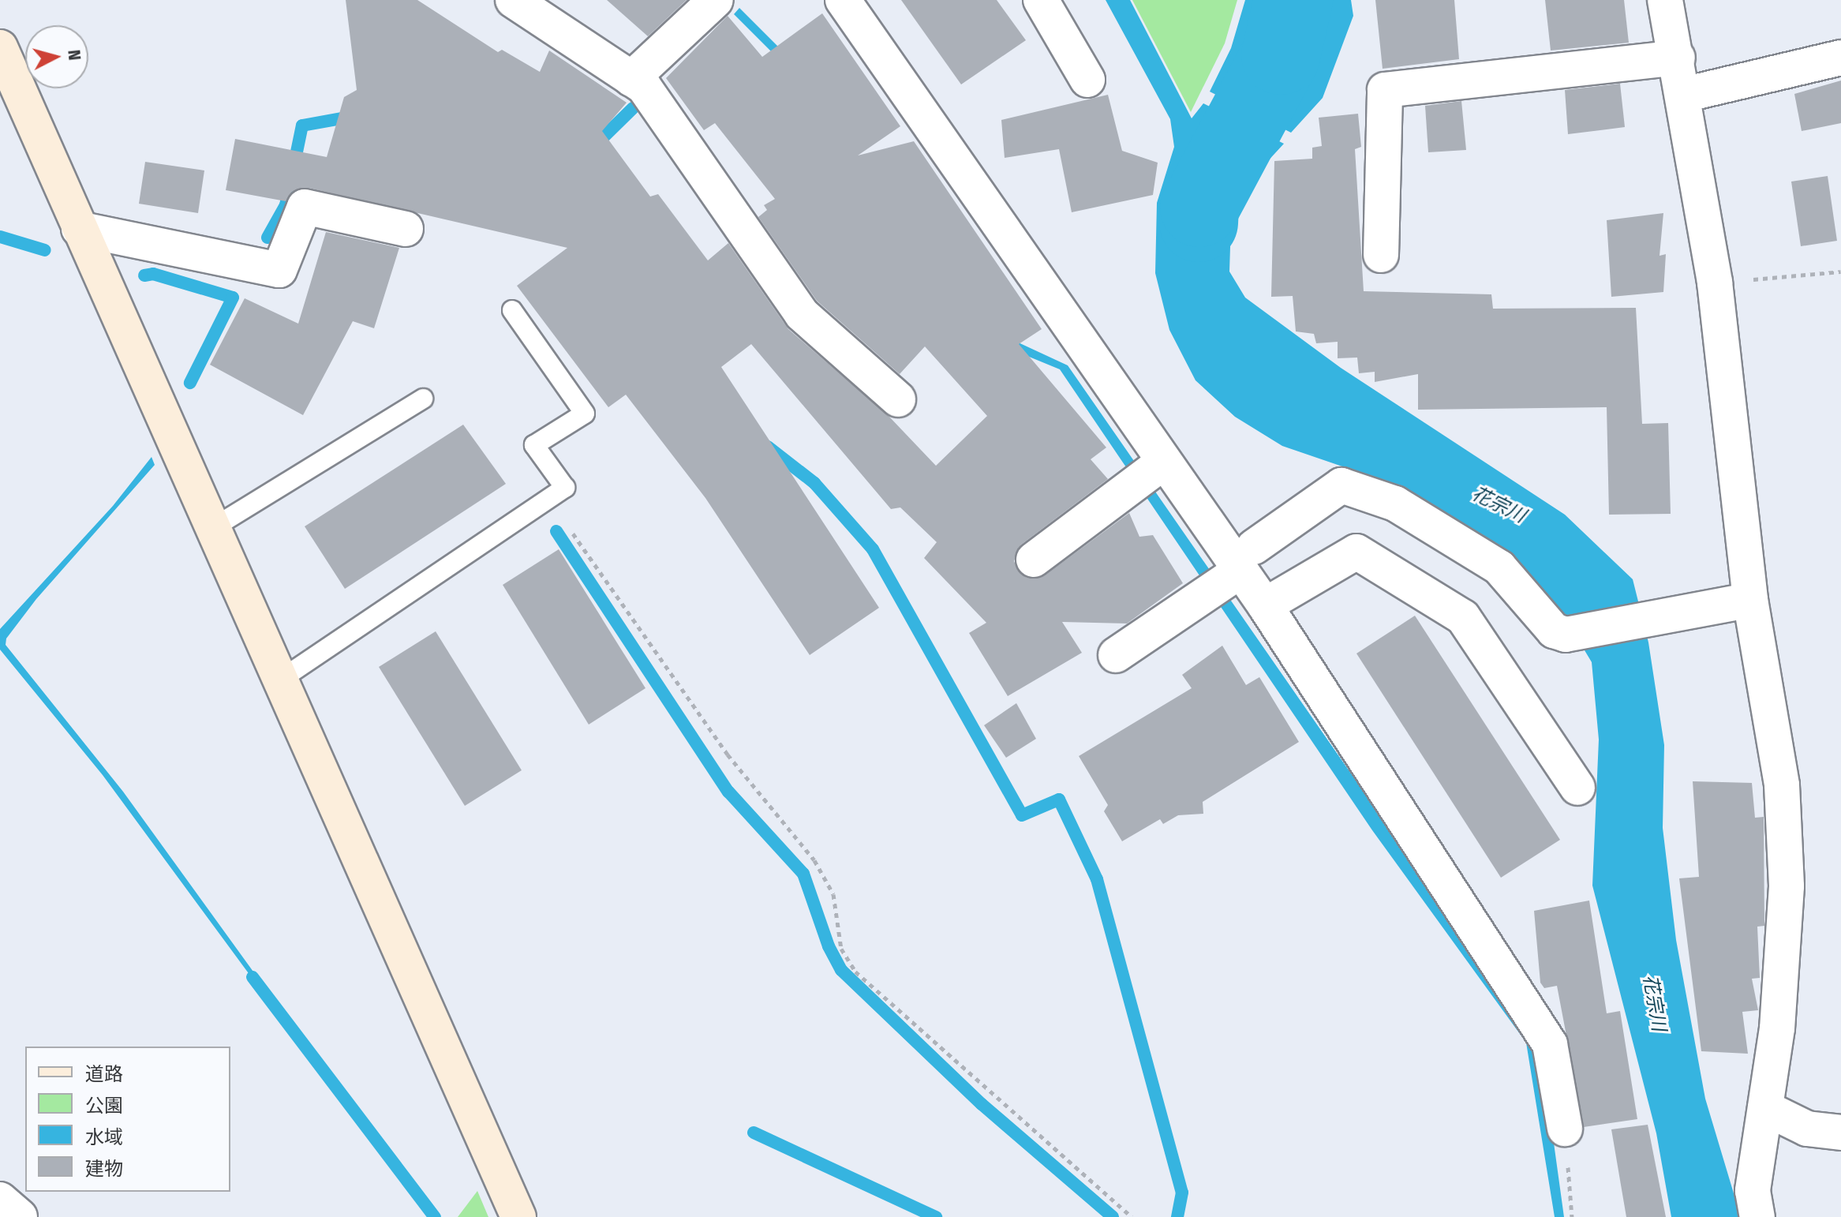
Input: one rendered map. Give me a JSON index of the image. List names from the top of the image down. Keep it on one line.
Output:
{"water":["花宗川"],"legend":["道路","公園","水域","建物"],"north":"right"}
